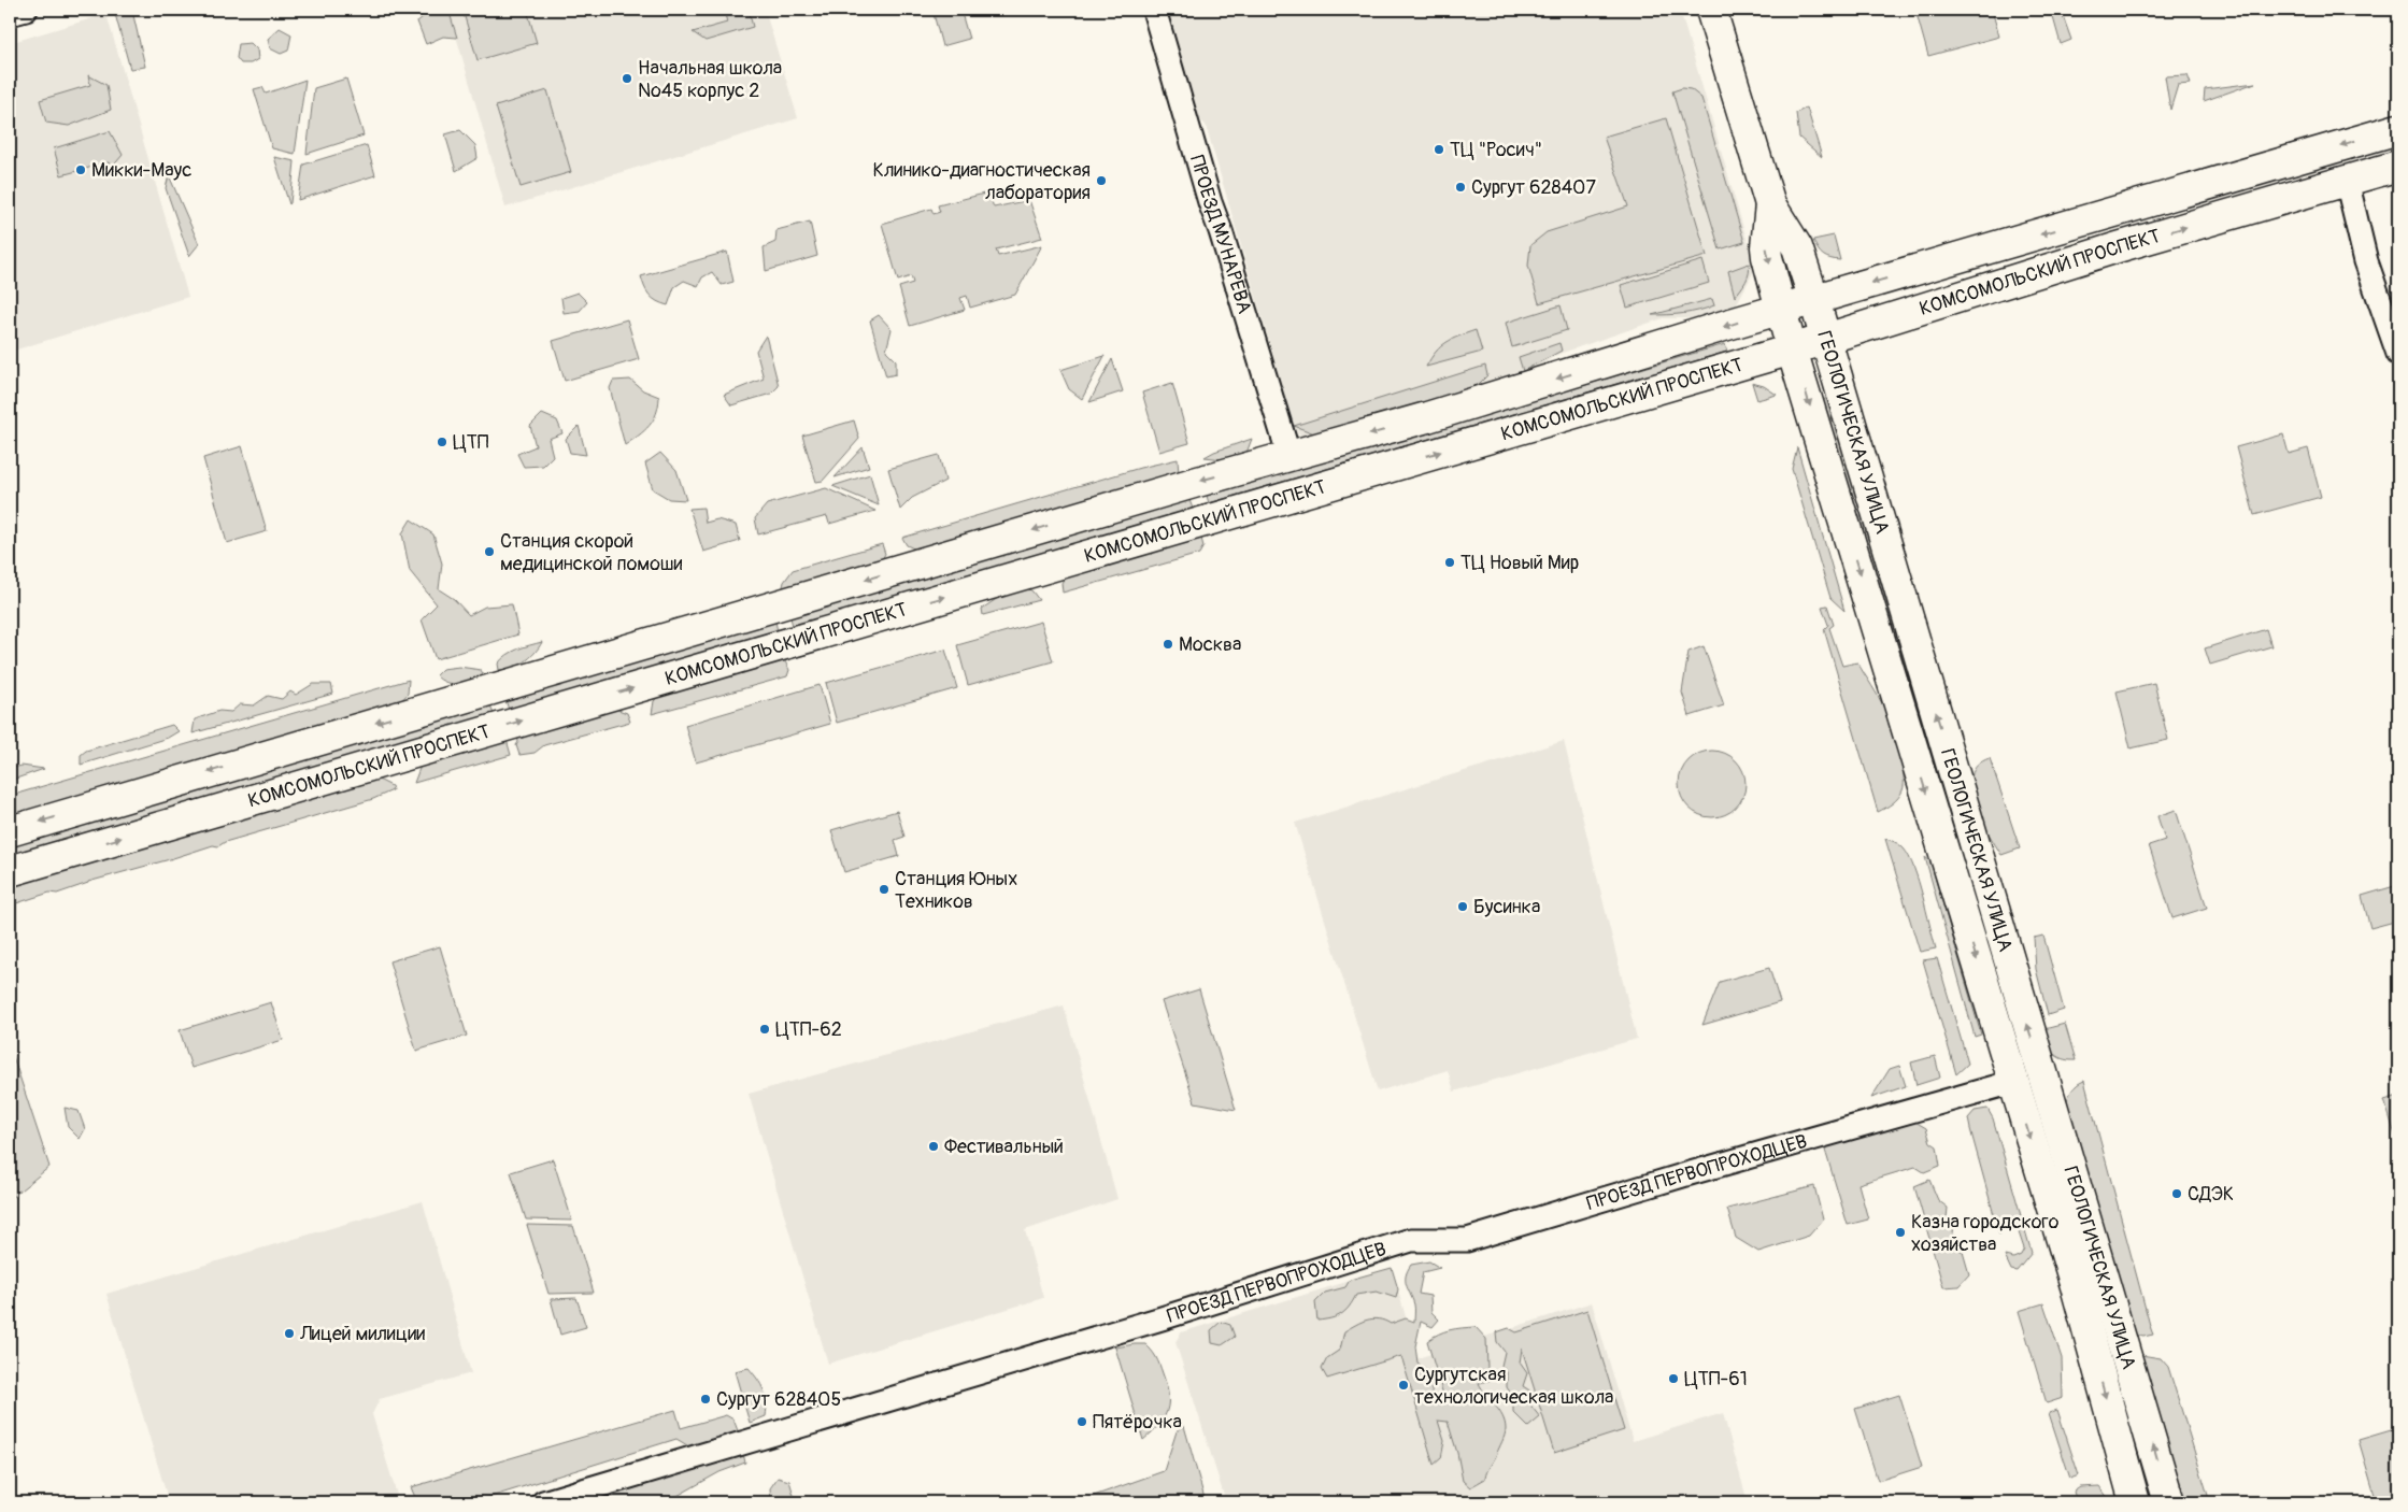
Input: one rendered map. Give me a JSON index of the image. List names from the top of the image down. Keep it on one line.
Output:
{"streets":{"main road":["КОМСОМОЛЬСКИЙ ПРОСПЕКТ","ГЕОЛОГИЧЕСКАЯ УЛИЦА"],"street":["ПРОЕЗД МУНАРЕВА","ПРОЕЗД ПЕРВОПРОХОДЦЕВ"]},"crossings":[["ПРОЕЗД МУНАРЕВА","КОМСОМОЛЬСКИЙ ПРОСПЕКТ"],["КОМСОМОЛЬСКИЙ ПРОСПЕКТ","ГЕОЛОГИЧЕСКАЯ УЛИЦА"],["ГЕОЛОГИЧЕСКАЯ УЛИЦА","ПРОЕЗД ПЕРВОПРОХОДЦЕВ"]],"places":["Начальная школа №45 корпус 2","ТЦ \"Росич\"","Микки-Маус","Клинико-диагностическая лаборатория","Сургут 628407","ЦТП","Cтанция скорой медицинской помоши","ТЦ Новый Мир","Москва","Станция Юных Техников","Бусинка","ЦТП-62","Фестивальный","СДЭК","Казна городского хозяйства","Лицей милиции","ЦТП-61","Сургутская технологическая школа","Сургут 628405","Пятёрочка"]}
